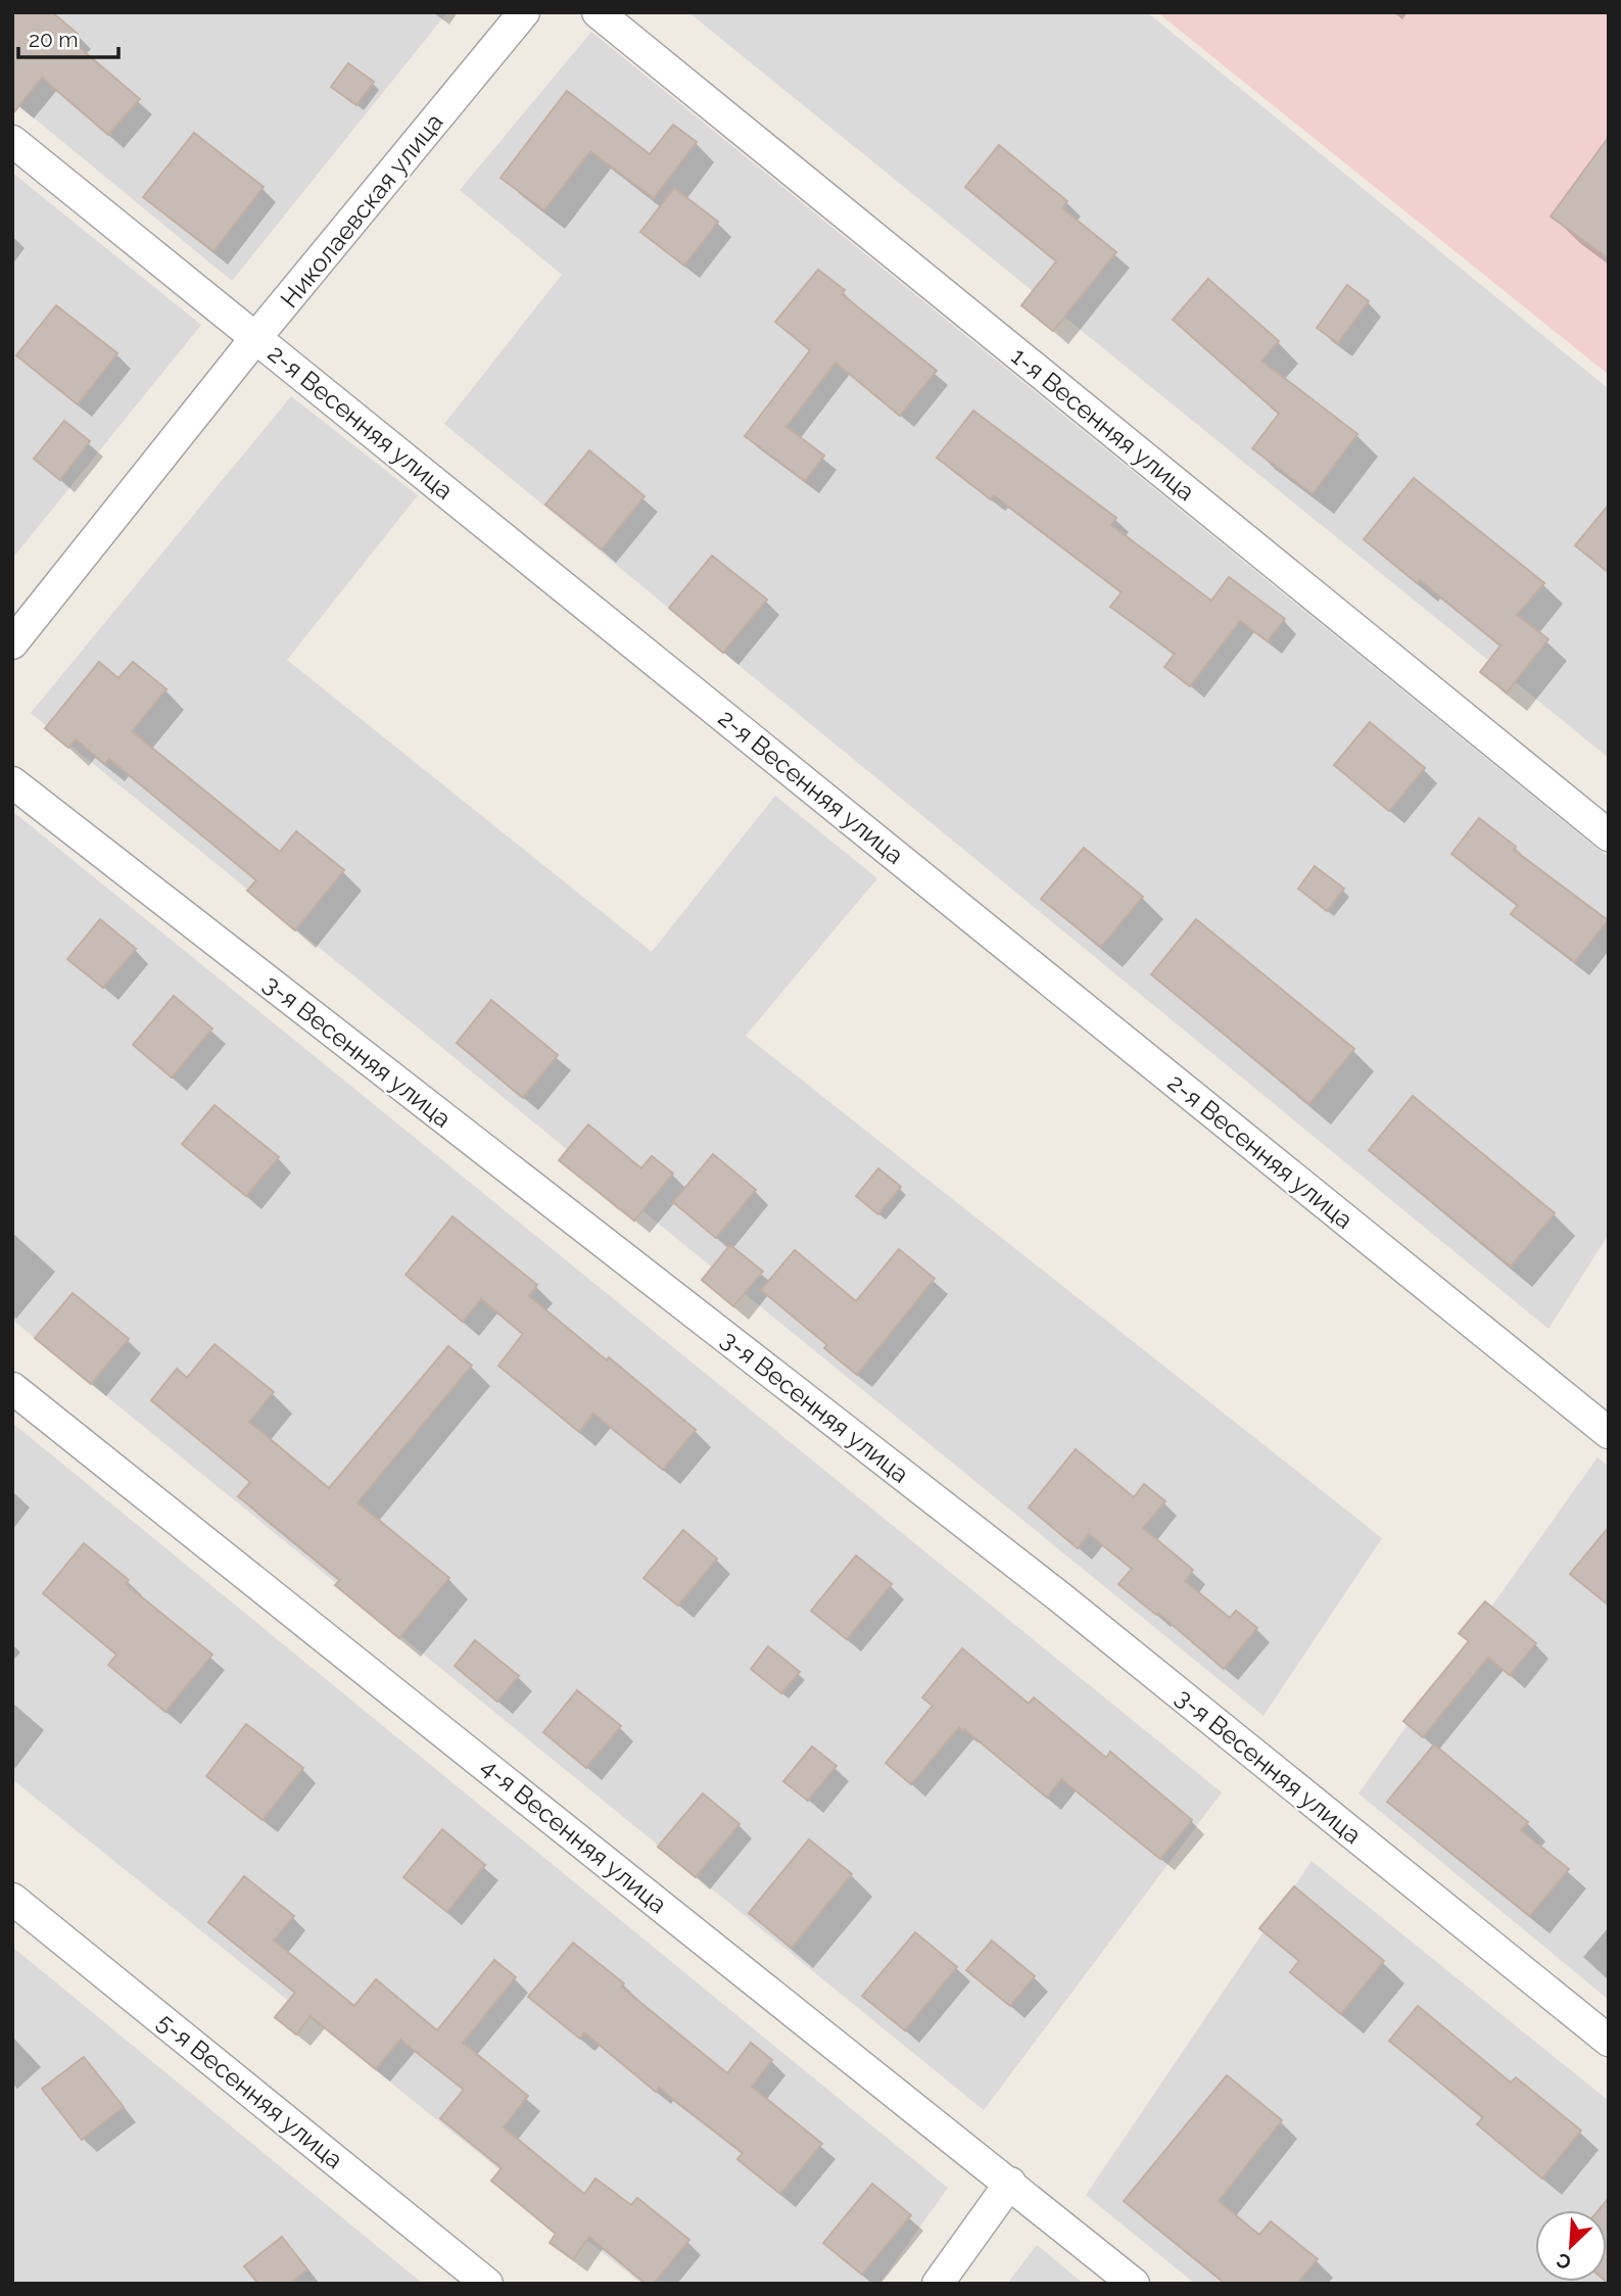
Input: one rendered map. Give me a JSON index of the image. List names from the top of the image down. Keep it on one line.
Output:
{"streets":{"street":["Николаевская улица","2-я Весенняя улица","1-я Весенняя улица","3-я Весенняя улица","4-я Весенняя улица","5-я Весенняя улица"]},"crossings":[["Николаевская улица","2-я Весенняя улица"]],"scale_bar":"20 m","north":"bottom left"}
